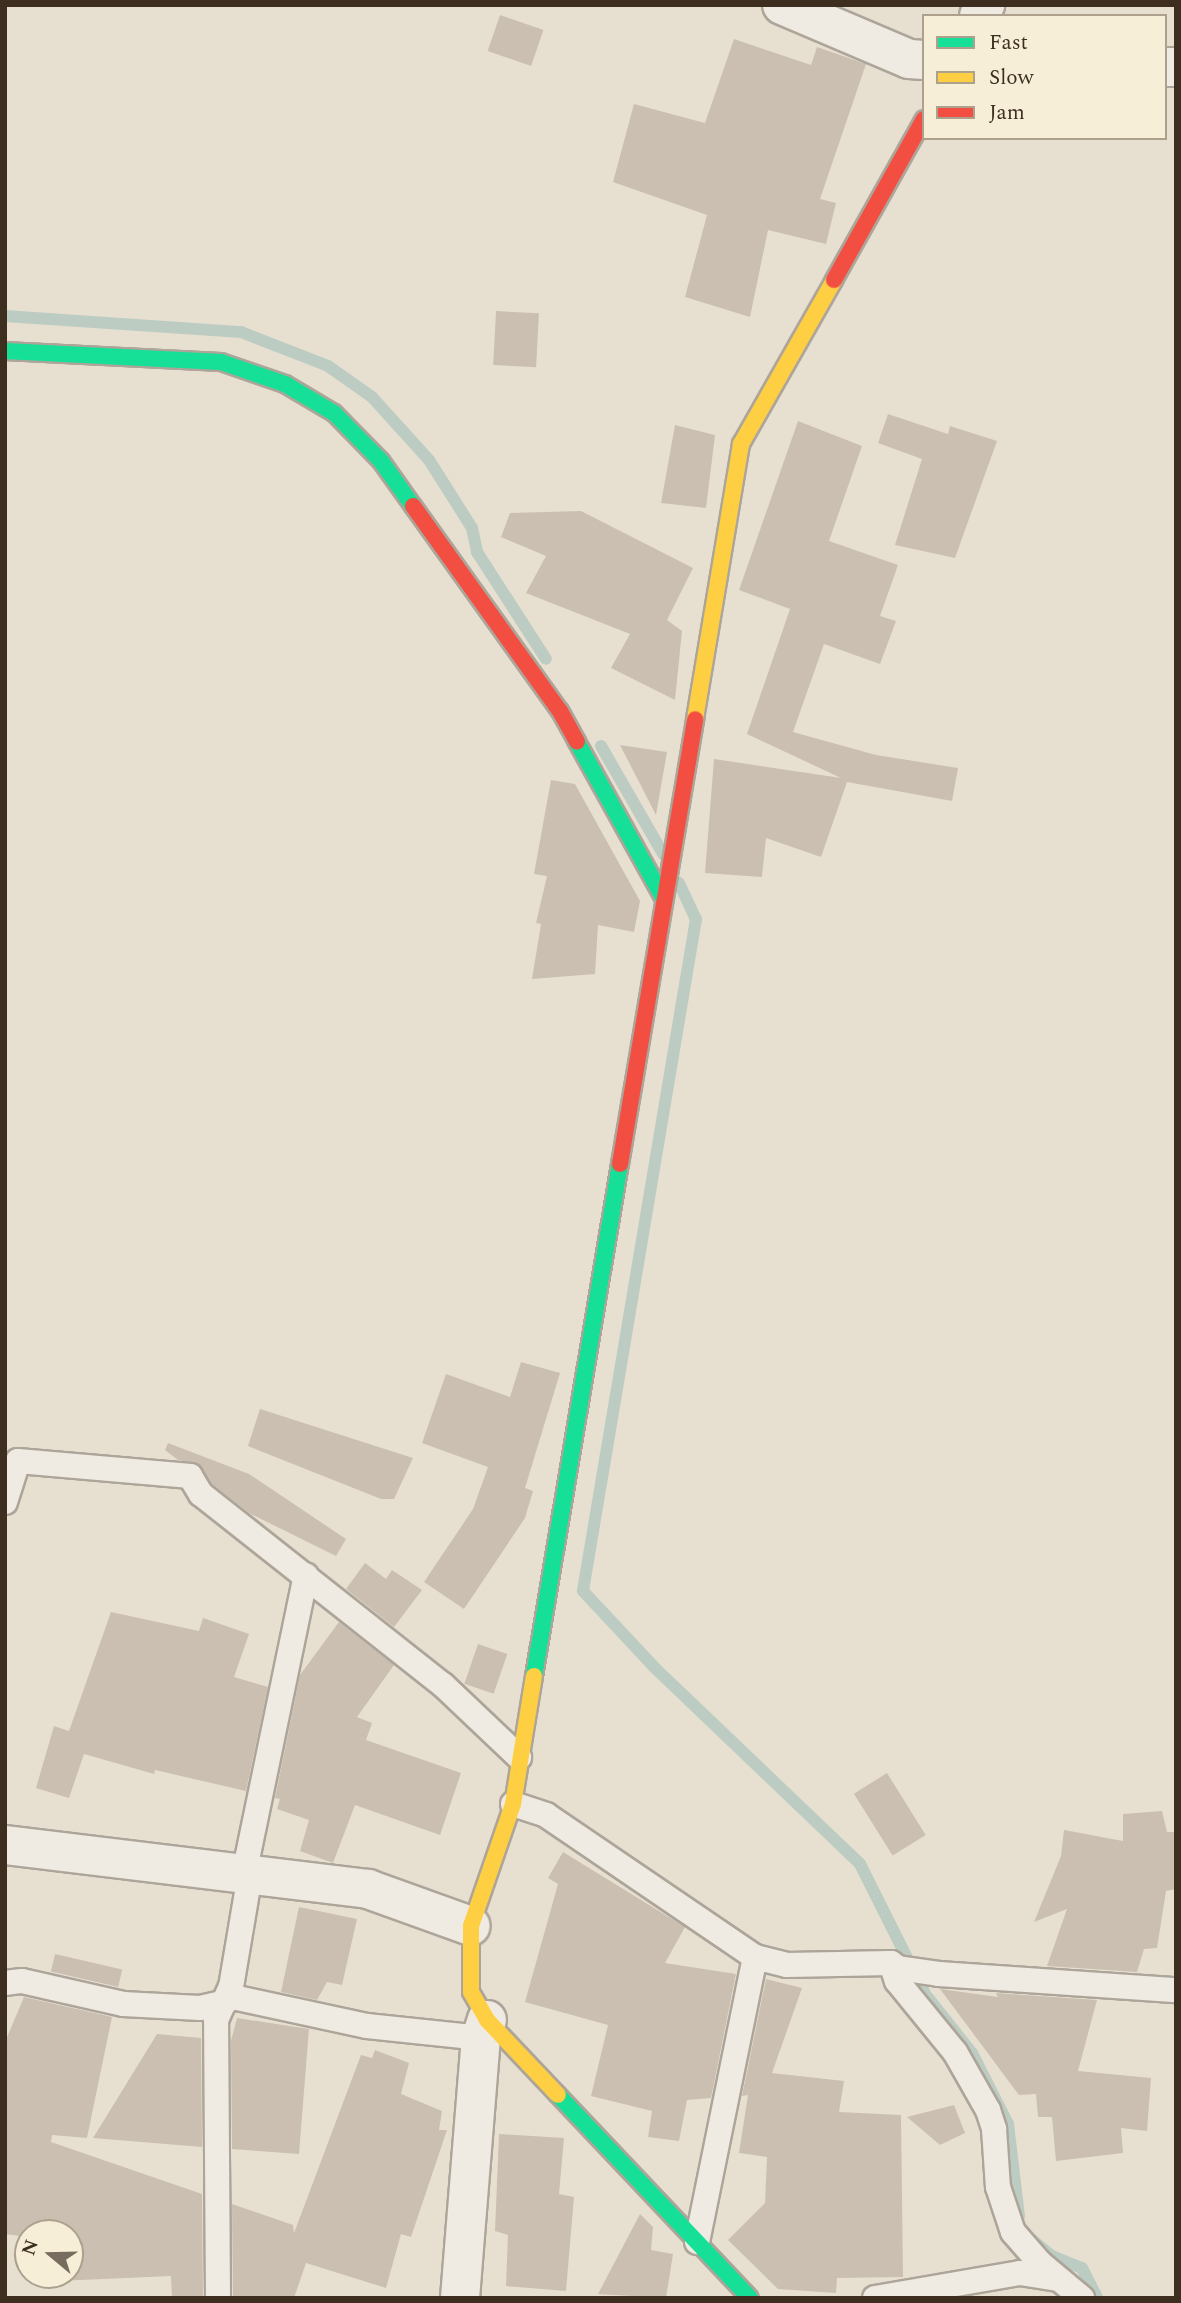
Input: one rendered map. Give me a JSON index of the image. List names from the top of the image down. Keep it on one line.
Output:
{"legend":["Fast","Slow","Jam"],"north":"left"}
